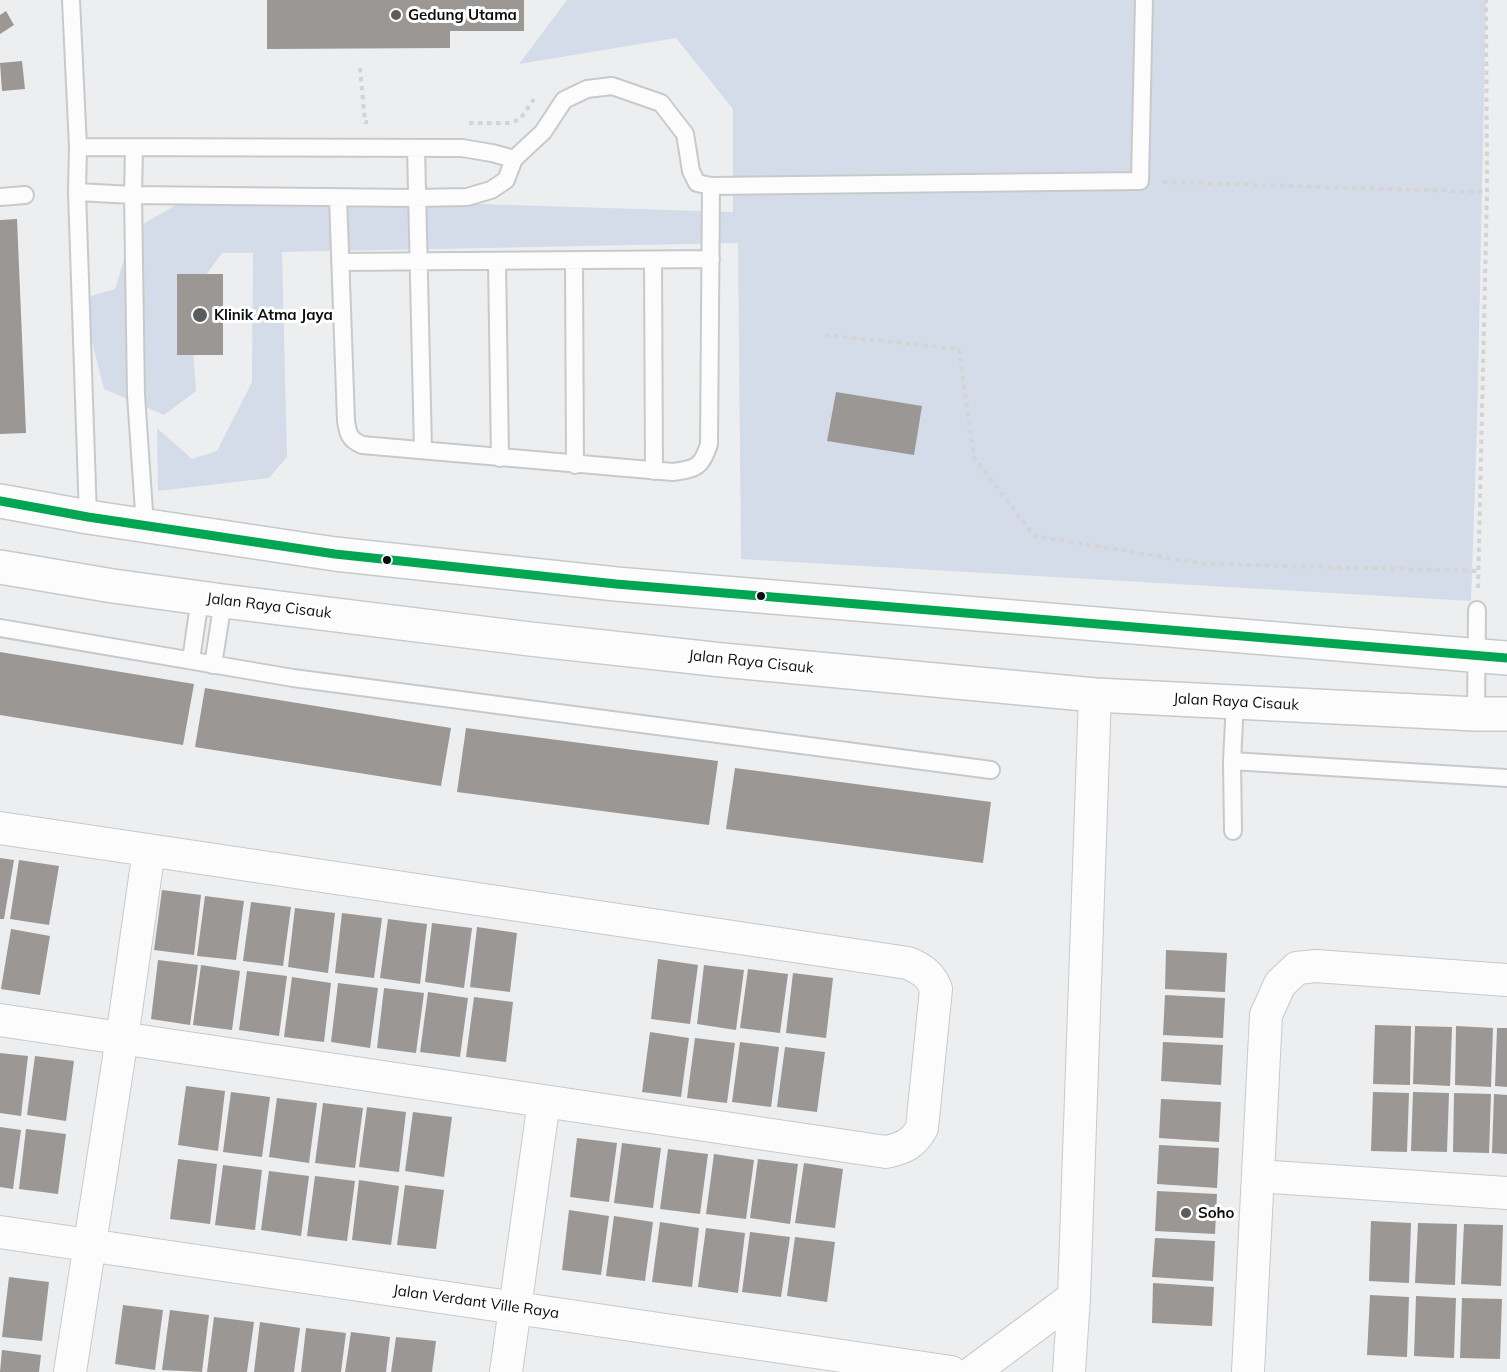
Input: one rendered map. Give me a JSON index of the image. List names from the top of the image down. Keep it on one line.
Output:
{"streets":{"main road":["Jalan Raya Cisauk"],"street":["Jalan Verdant Ville Raya"]},"places":["Gedung Utama","Klinik Atma Jaya","Soho"]}
